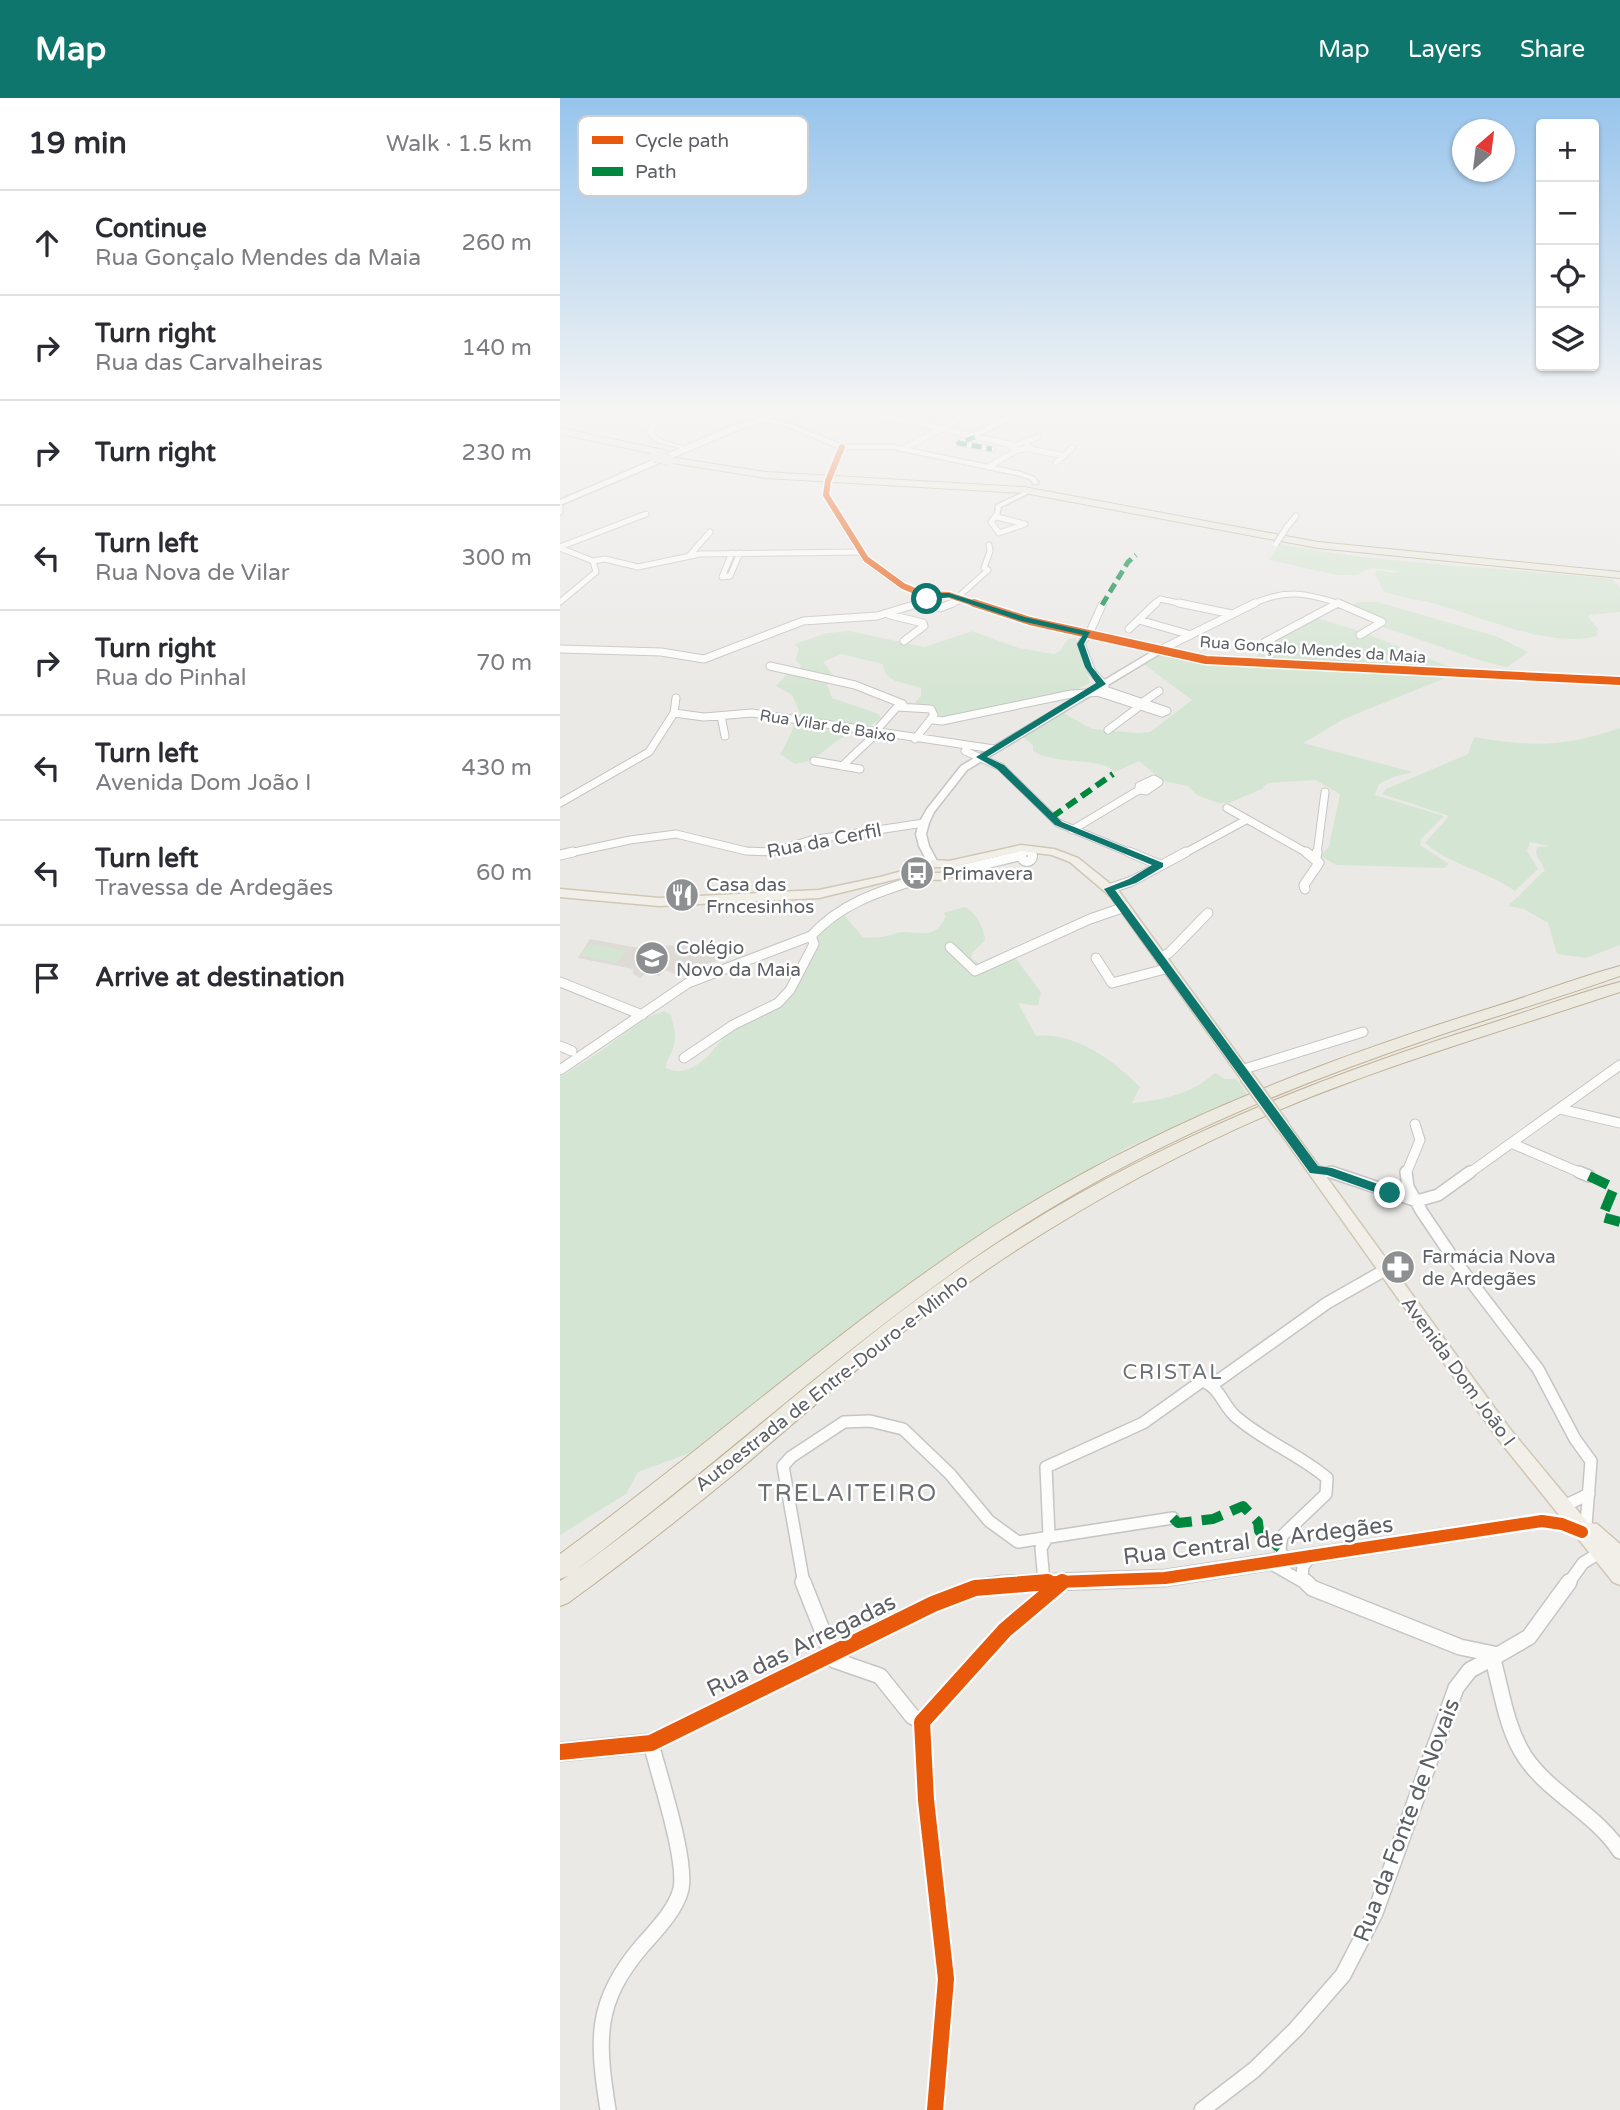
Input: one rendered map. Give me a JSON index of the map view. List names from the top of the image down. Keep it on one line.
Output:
{"streets":{"highway":["Autoestrada de Entre-Douro-e-Minho"],"main road":["Avenida Dom João I"],"street":["Rua Gonçalo Mendes da Maia","Rua Vilar de Baixo","Rua da Cerfil","Rua Central de Ardegães","Rua das Arregadas","Rua da Fonte de Novais"]},"crossings":[["Avenida Dom João I","Rua Central de Ardegães"],["Avenida Dom João I","Rua da Fonte de Novais"],["Rua Central de Ardegães","Rua das Arregadas"]],"districts":["CRISTAL","TRELAITEIRO"],"places":{"bus stop":["Primavera"],"restaurant":["Casa das Frncesinhos"],"school or university":["Colégio Novo da Maia"],"pharmacy":["Farmácia Nova de Ardegães"]},"legend":["Cycle path","Path"],"north":"top right","page":{"header":"Map","nav":["Map","Layers","Share"],"heading":["19 min","Walk · 1.5 km"],"map_buttons":["+","−"],"list":[["Continue","Rua Gonçalo Mendes da Maia","260 m"],["Turn right","Rua das Carvalheiras","140 m"],["Turn right","230 m"],["Turn left","Rua Nova de Vilar","300 m"],["Turn right","Rua do Pinhal","70 m"],["Turn left","Avenida Dom João I","430 m"],["Turn left","Travessa de Ardegães","60 m"],"Arrive at destination"]}}
